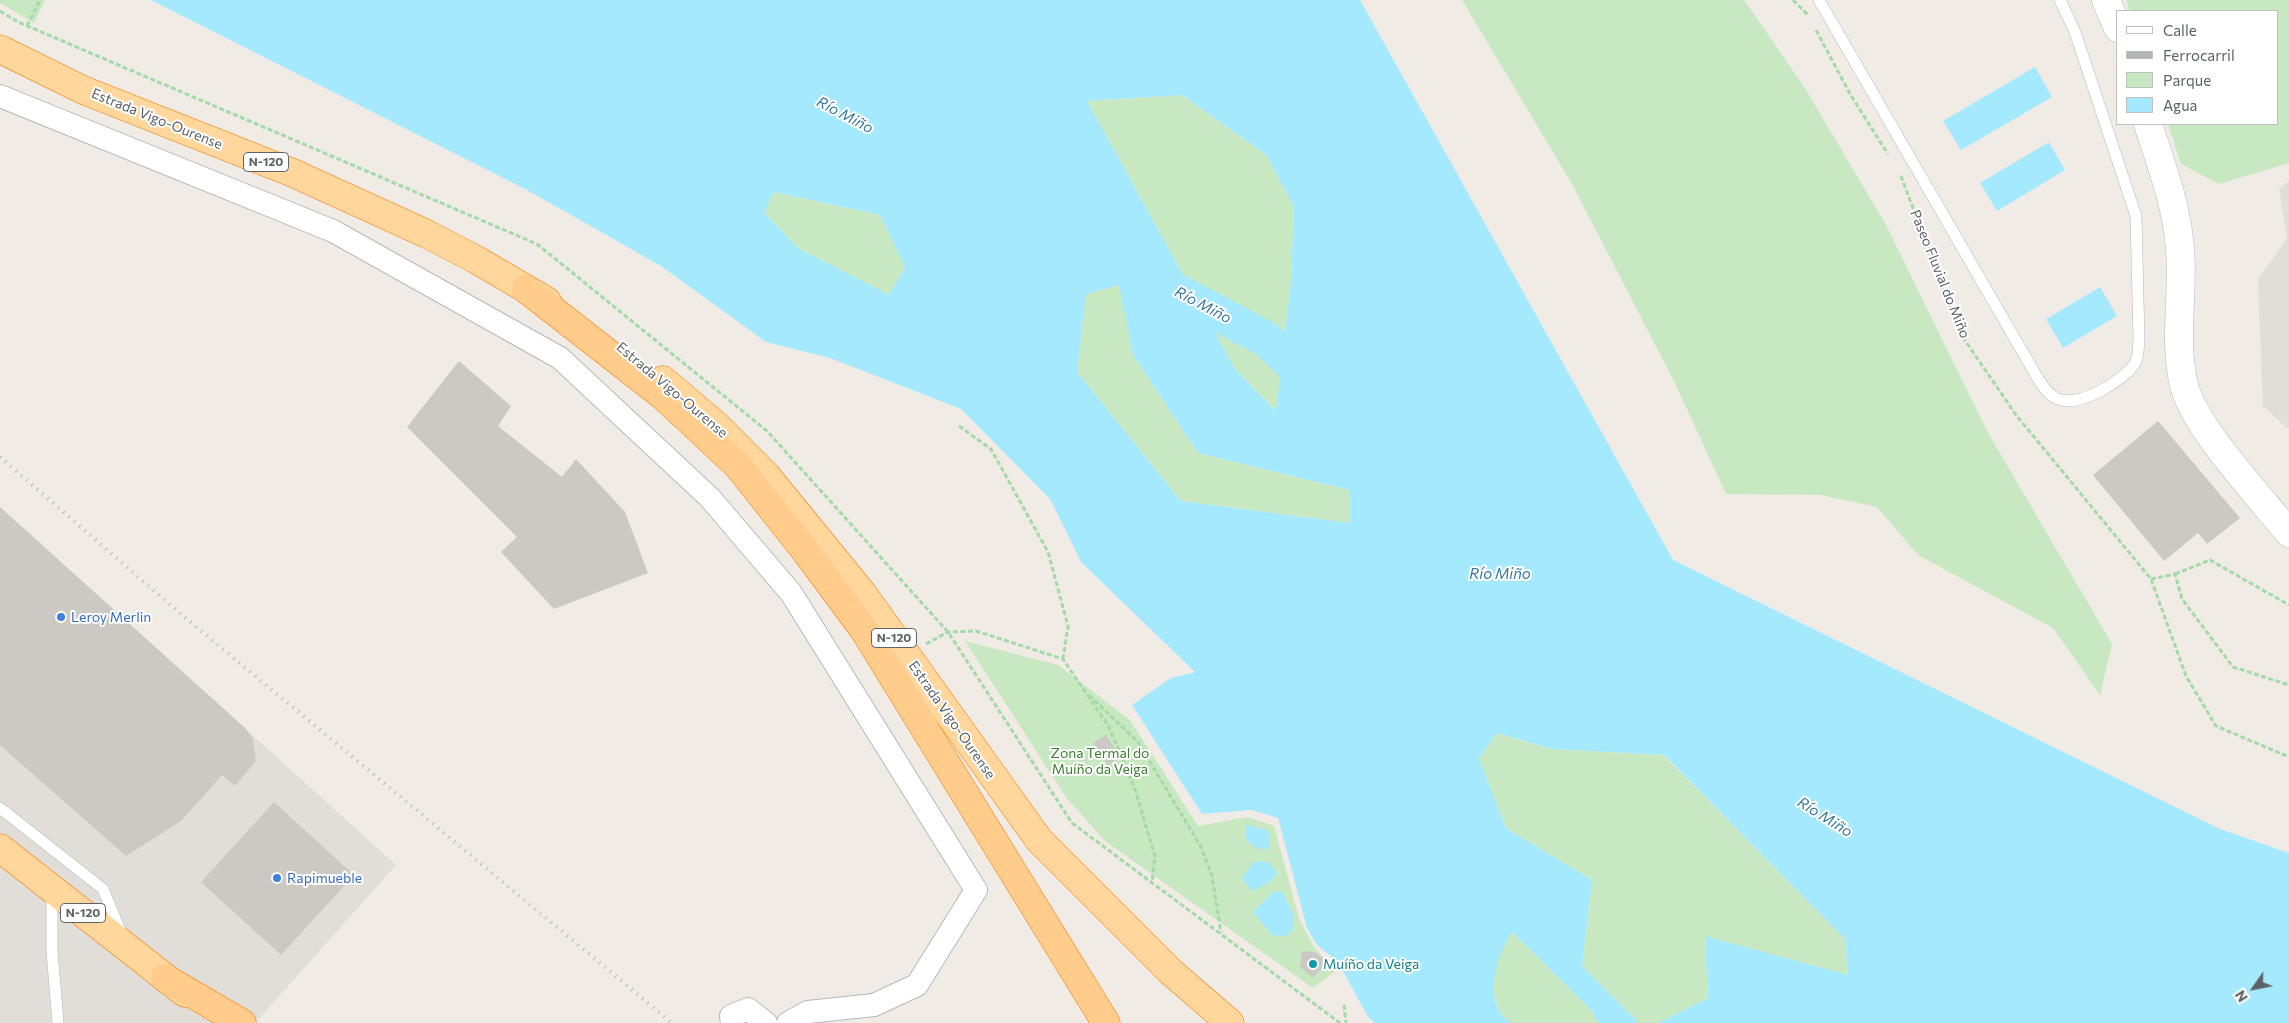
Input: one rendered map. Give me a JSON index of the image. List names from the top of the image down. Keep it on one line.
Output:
{"streets":{"highway":["Estrada Vigo-Ourense","N-120"],"path":["Paseo Fluvial do Miño"]},"water":["Río Miño"],"parks":["Zona Termal do Muíño da Veiga"],"places":["Leroy Merlin","Rapimueble","Muíño da Veiga"],"legend":["Calle","Ferrocarril","Parque","Agua"],"north":"bottom left"}
